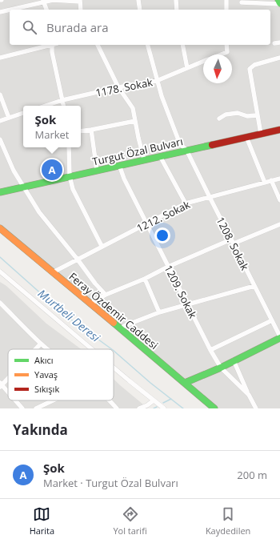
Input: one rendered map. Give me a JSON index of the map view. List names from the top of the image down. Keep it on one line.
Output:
{"streets":{"street":["1178. Sokak","Turgut Özal Bulvarı","1212. Sokak","1208. Sokak","1209. Sokak","Feray Özdemir Caddesi"]},"crossings":[["1178. Sokak","1208. Sokak"],["Turgut Özal Bulvarı","1208. Sokak"],["Turgut Özal Bulvarı","1209. Sokak"],["1212. Sokak","1208. Sokak"],["1212. Sokak","1209. Sokak"],["1212. Sokak","Feray Özdemir Caddesi"]],"water":["Murtbeli Deresi"],"legend":["Akıcı","Yavaş","Sıkışık"],"north":"bottom","page":{"search":"Burada ara","popup":["Şok","Market"],"pins":"A","heading":"Yakında","list":[{"mark":"A","name":"Şok","note":"Market · Turgut Özal Bulvarı","value":"200 m"}],"nav":["Harita","Yol tarifi","Kaydedilen"]}}
